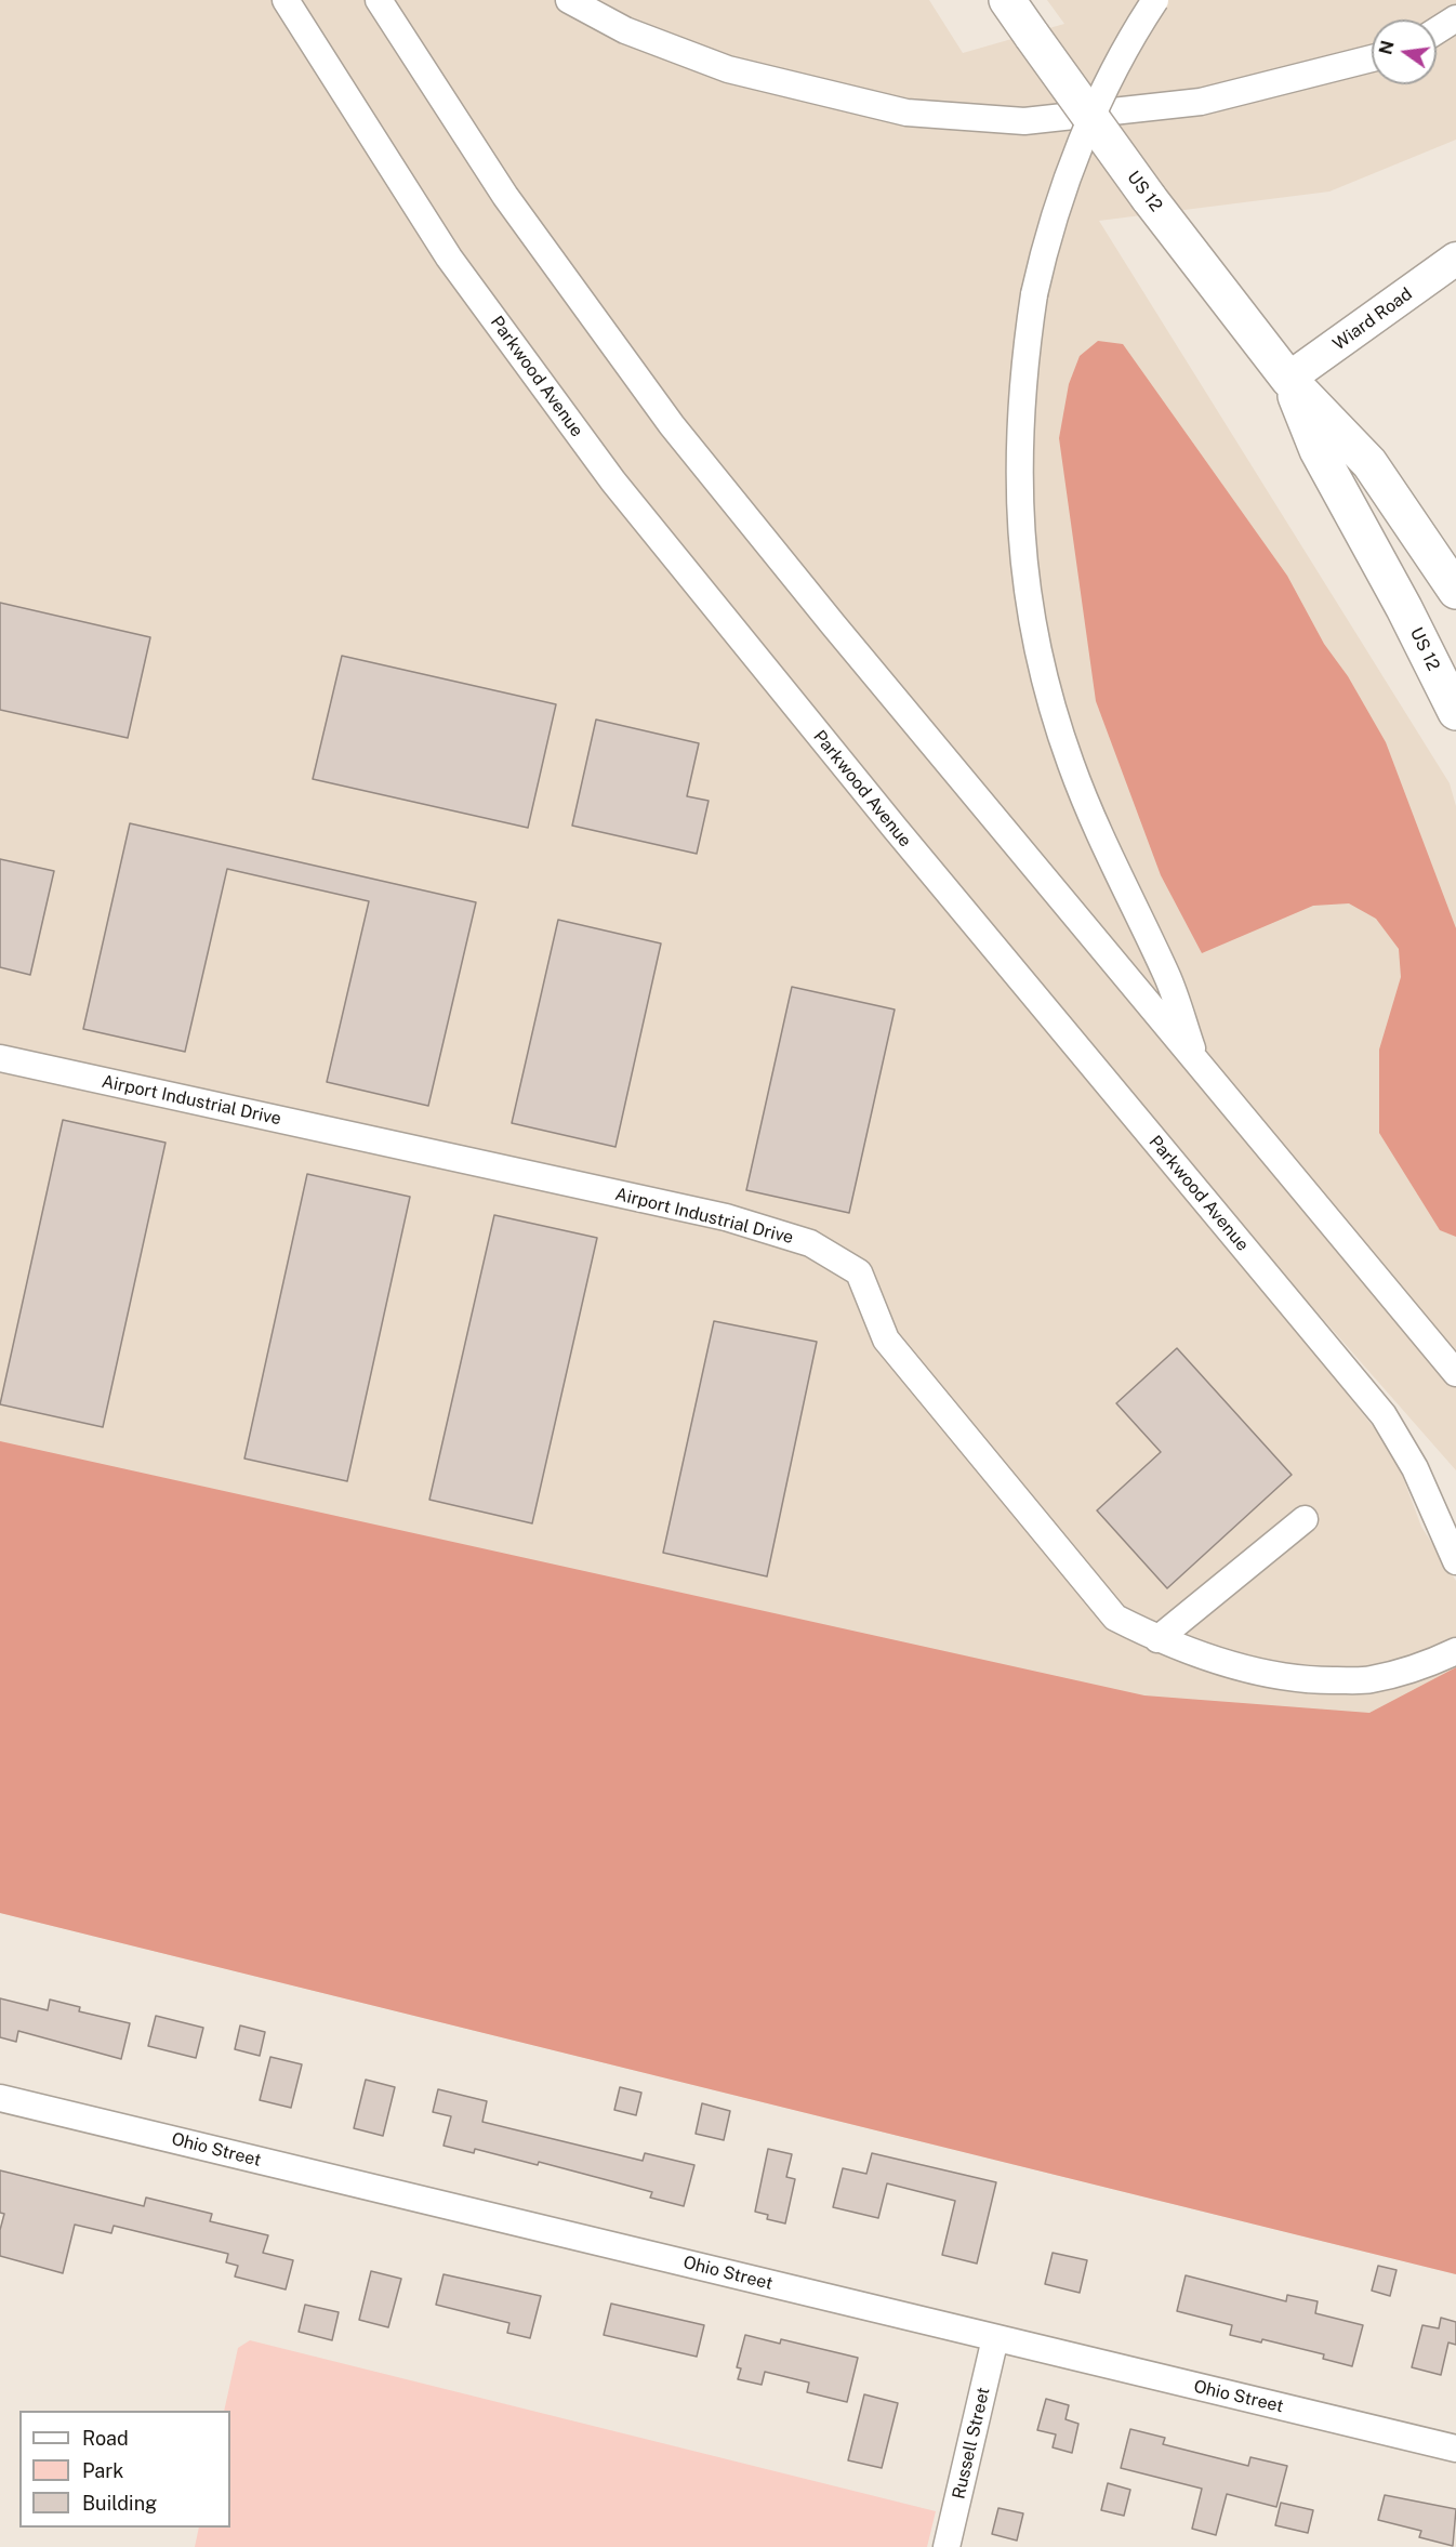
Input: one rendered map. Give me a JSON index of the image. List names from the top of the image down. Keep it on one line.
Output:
{"streets":{"highway":["US 12"],"main road":["Wiard Road"],"street":["Parkwood Avenue","Airport Industrial Drive","Ohio Street","Russell Street"]},"crossings":[["US 12","Wiard Road"],["Ohio Street","Russell Street"]],"legend":["Road","Park","Building"],"north":"left"}
